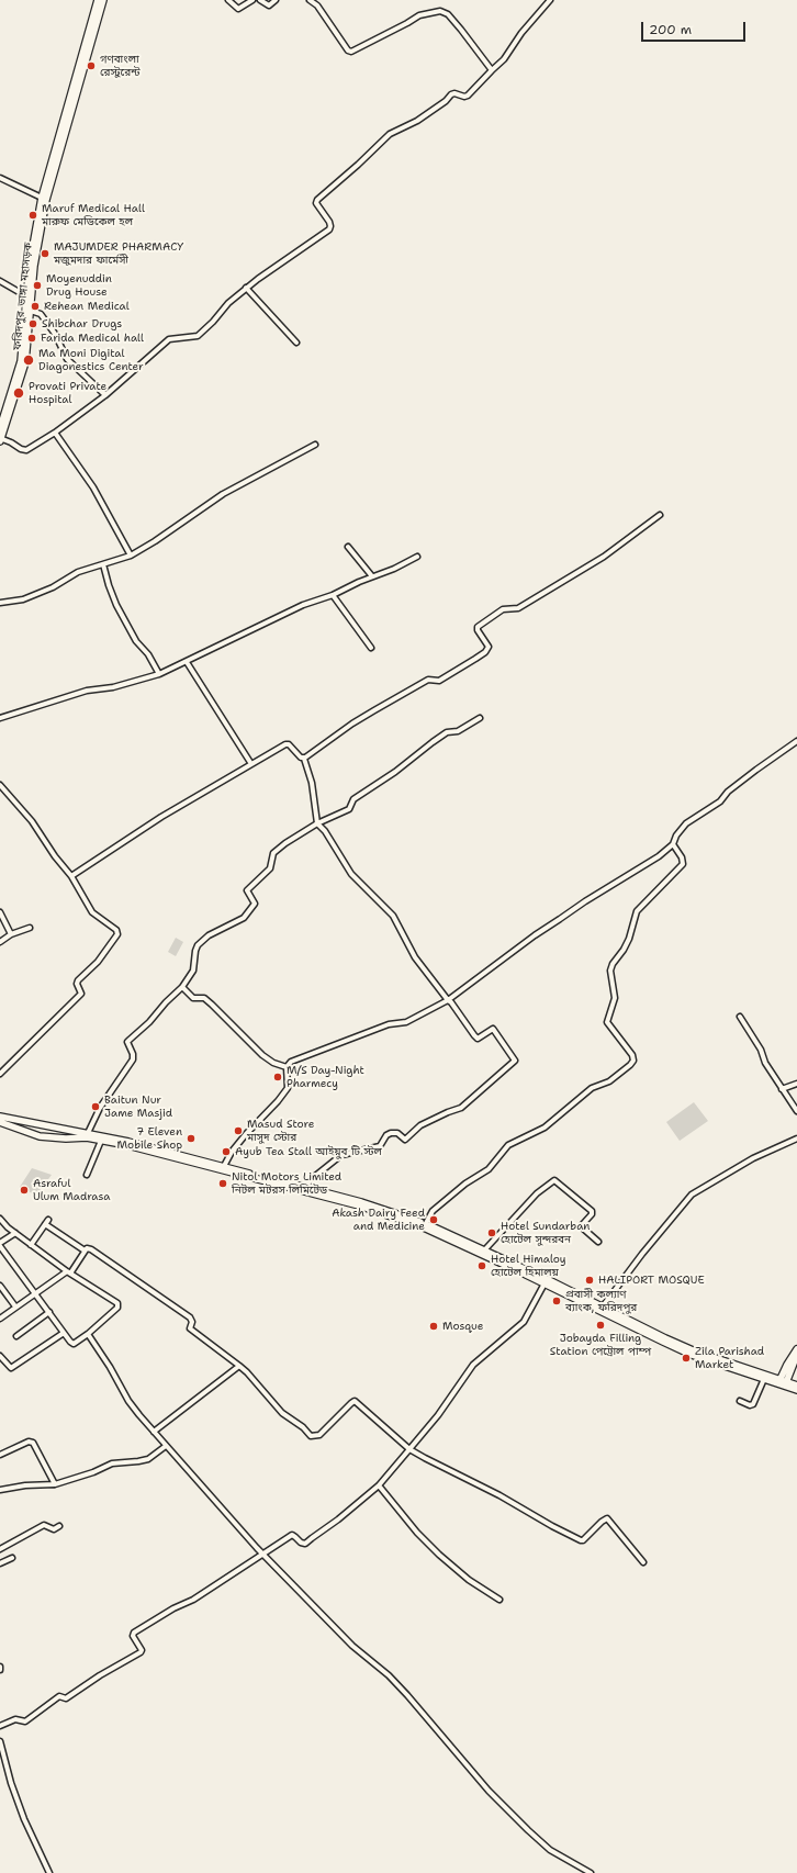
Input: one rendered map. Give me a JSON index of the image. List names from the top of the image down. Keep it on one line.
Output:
{"streets":{"highway":["ফরিদপুর-ভাঙ্গা মহাসড়ক"]},"places":["গণবাংলা রেস্টুরেন্ট","Maruf Medical Hall মারুফ মেডিকেল হল","MAJUMDER PHARMACY মজুমদার ফার্মেসী","Moyenuddin Drug House","Rehean Medical","Shibchar Drugs","Farida Medical hall","Ma Moni Digital Diagonestics Center","Provati Private Hospital","M/S Day-Night Pharmecy","Baitun Nur Jame Masjid","Masud Store মাসুদ স্টোর","7 Eleven Mobile Shop","Ayub Tea Stall আইয়ুব টি স্টল","Nitol Motors Limited নিটল মটরস লিমিটেড","Asraful Ulum Madrasa","Akash Dairy Feed and Medicine","Hotel Sundarban হোটেল সুন্দরবন","Hotel Himaloy হোটেল হিমালয়","HALIPORT MOSQUE","প্রবাসী কল্যাণ ব্যাংক, ফরিদপুর","Jobayda Filling Station পেট্রোল পাম্প","Mosque","Zila Parishad Market"],"scale_bar":"200 m"}
